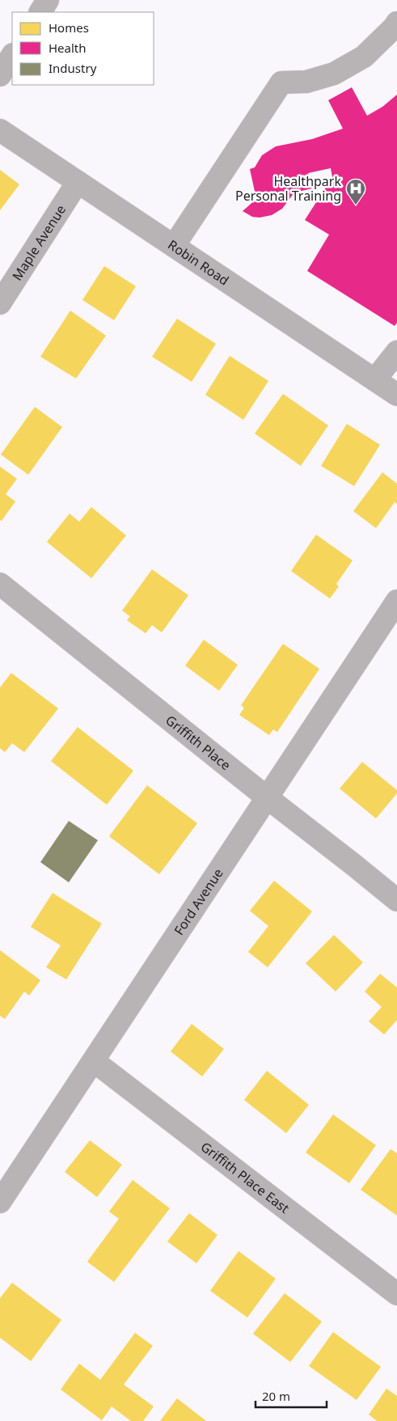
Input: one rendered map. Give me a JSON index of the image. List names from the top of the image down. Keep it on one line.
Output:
{"streets":{"street":["Maple Avenue","Robin Road","Griffith Place","Ford Avenue","Griffith Place East"]},"crossings":[["Maple Avenue","Robin Road"],["Griffith Place","Ford Avenue"],["Ford Avenue","Griffith Place East"]],"places":{"hospital":["Healthpark Personal Training"]},"legend":["Homes","Health","Industry"],"scale_bar":"20 m"}
